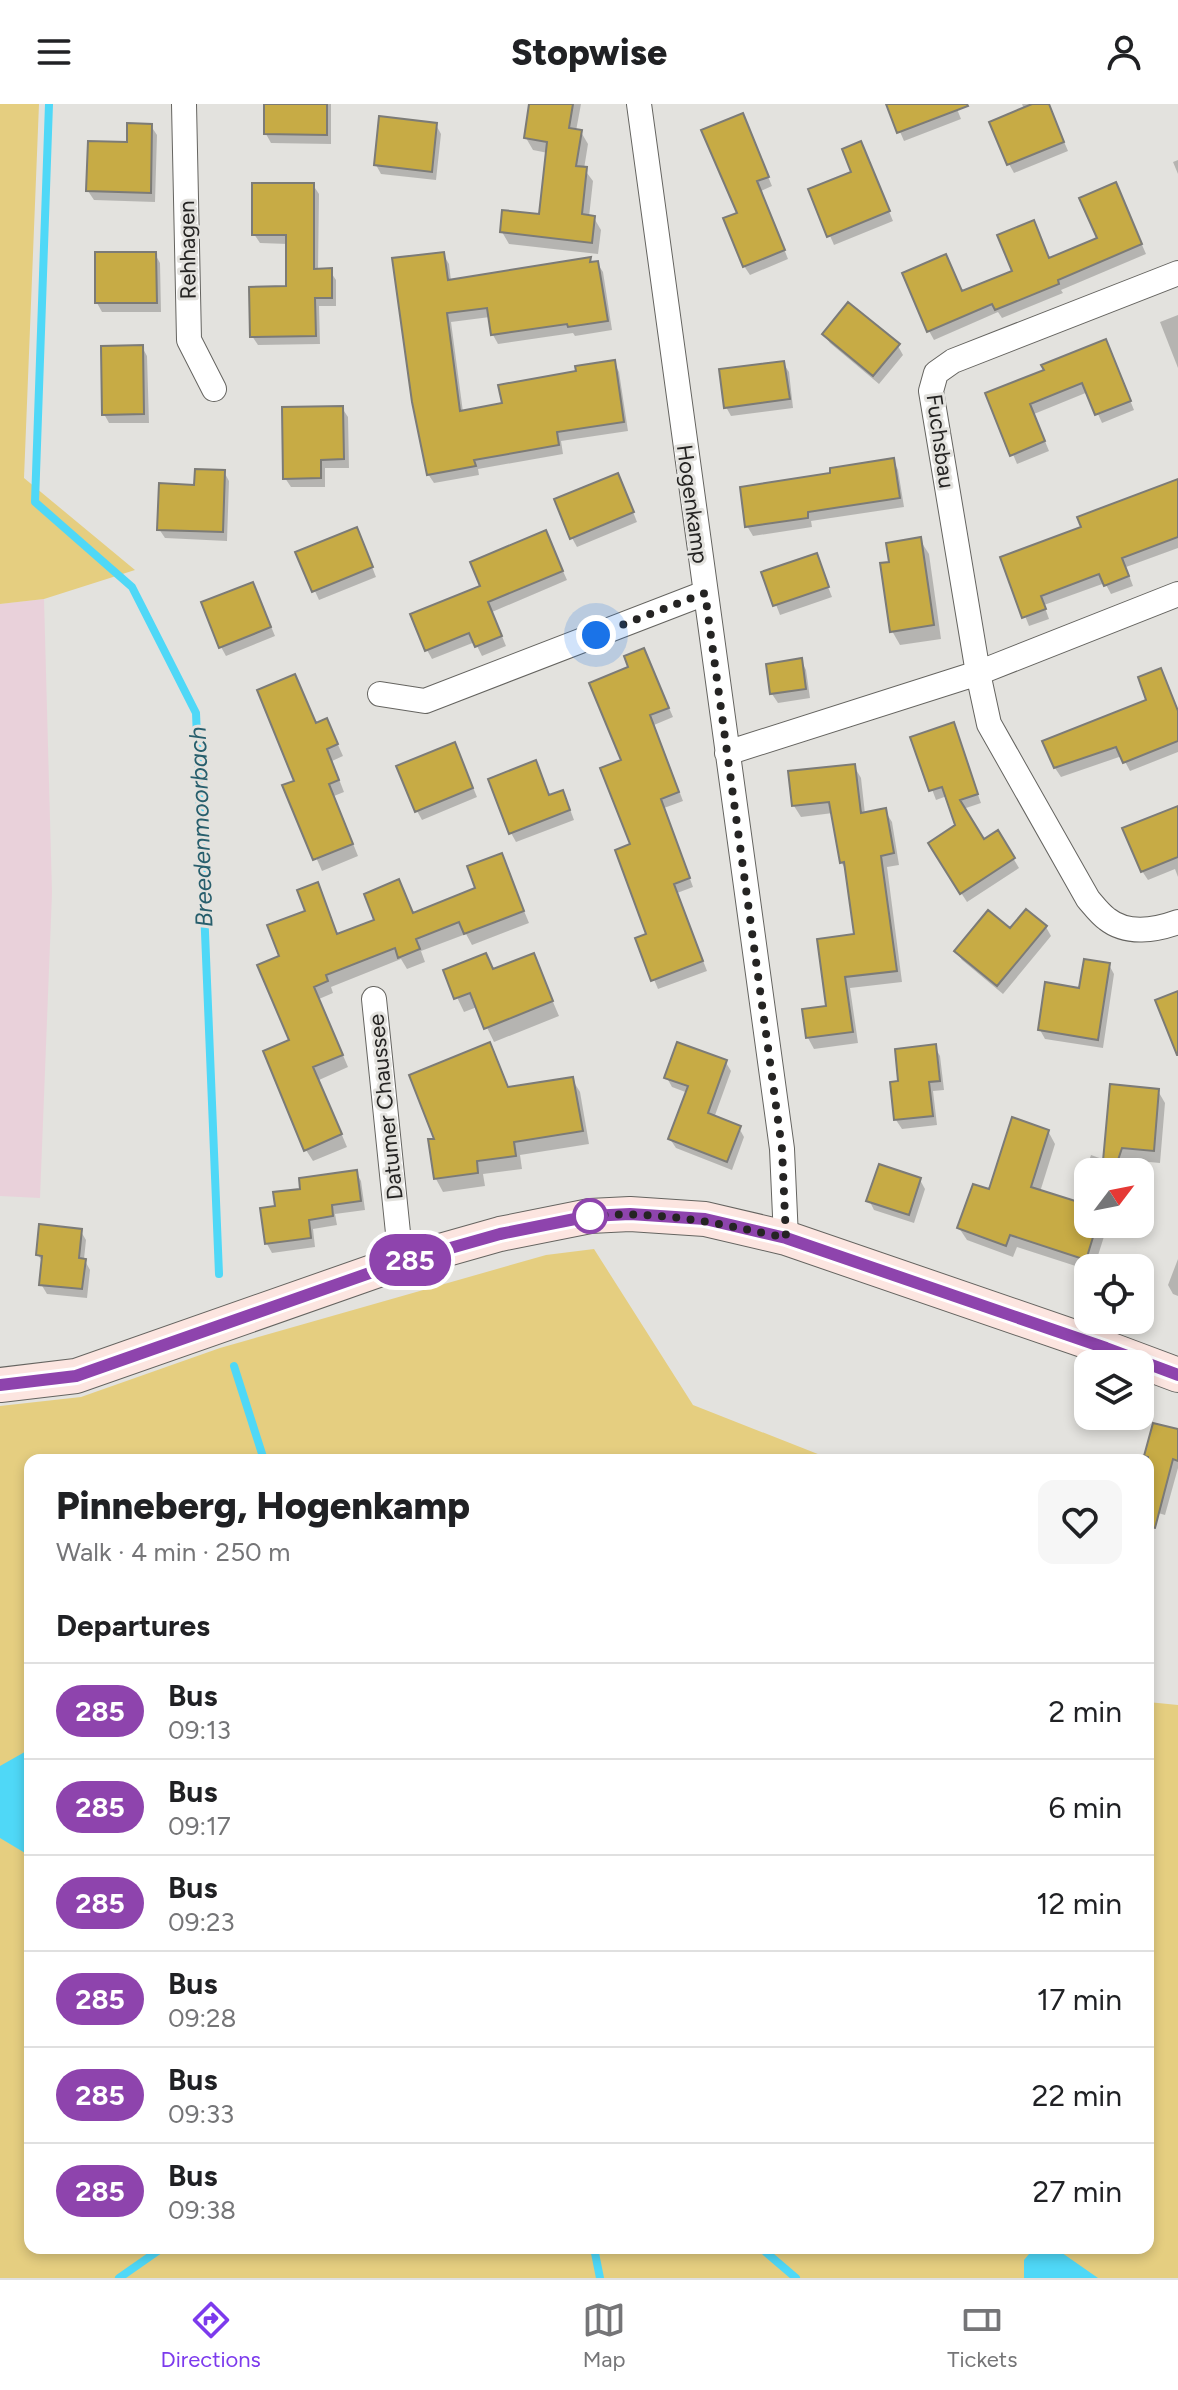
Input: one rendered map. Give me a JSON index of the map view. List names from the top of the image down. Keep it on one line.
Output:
{"streets":{"street":["Rehhagen","Fuchsbau","Hogenkamp","Datumer Chaussee"]},"water":["Breedenmoorbach"],"lines":["bus line 285"],"north":"top right","page":{"header":"Stopwise","on_map":"285","heading":[["Pinneberg, Hogenkamp","Walk · 4 min · 250 m"],"Departures"],"list":[{"mark":"285","name":"Bus","note":"09:13","value":"2 min"},{"mark":"285","name":"Bus","note":"09:17","value":"6 min"},{"mark":"285","name":"Bus","note":"09:23","value":"12 min"},{"mark":"285","name":"Bus","note":"09:28","value":"17 min"},{"mark":"285","name":"Bus","note":"09:33","value":"22 min"},{"mark":"285","name":"Bus","note":"09:38","value":"27 min"}],"tabs":["Directions","Map","Tickets"]}}
